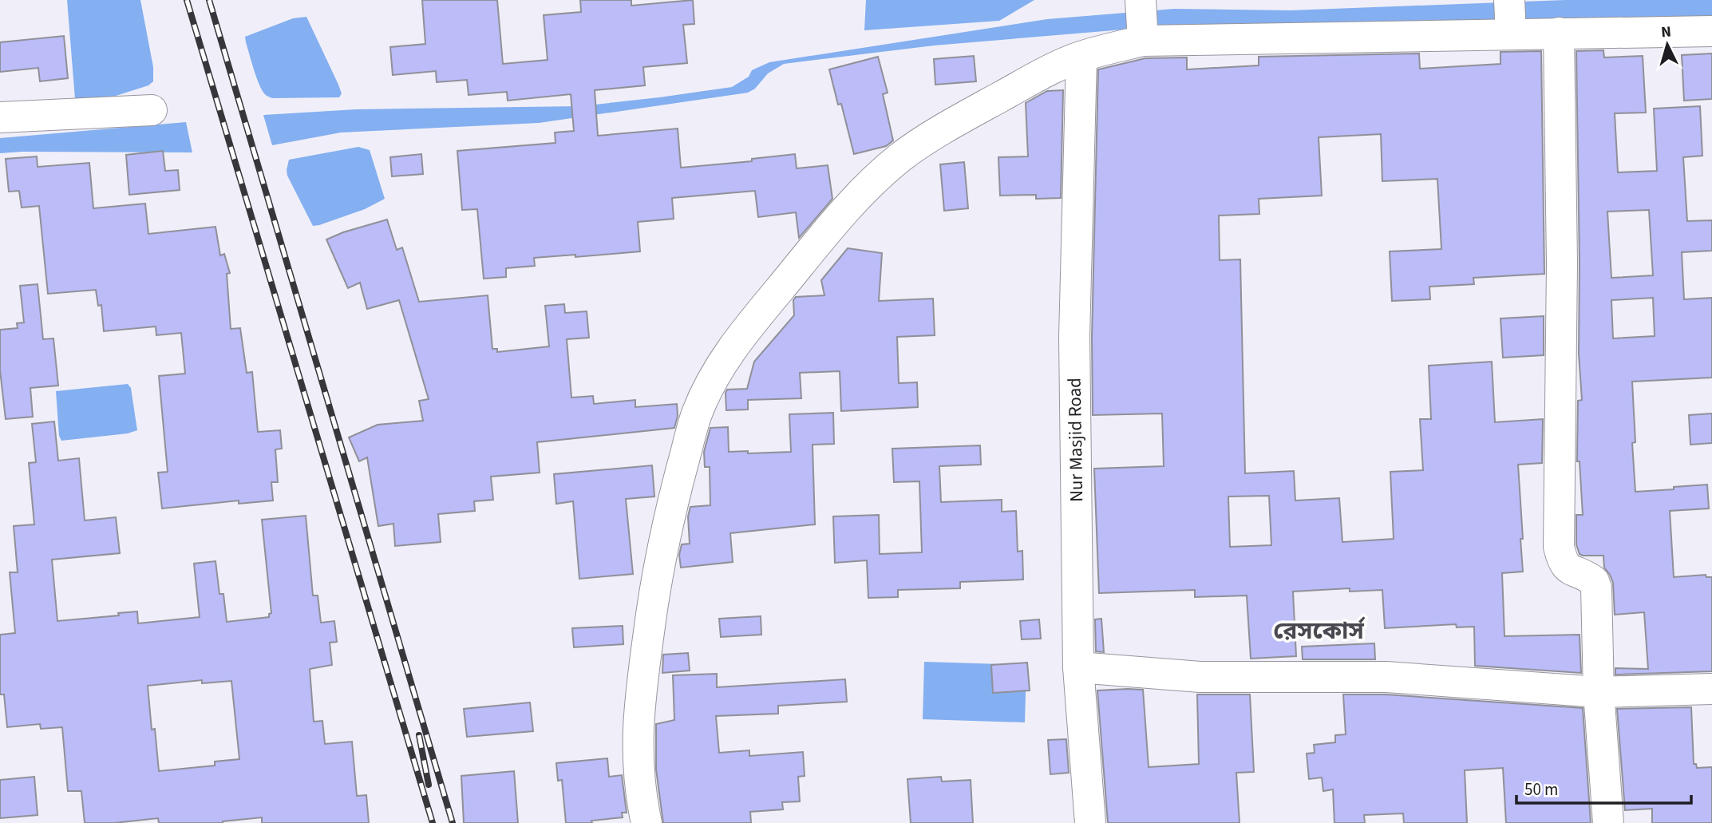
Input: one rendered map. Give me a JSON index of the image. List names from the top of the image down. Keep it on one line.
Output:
{"streets":{"street":["Nur Masjid Road"]},"districts":["রেসকোর্স"],"scale_bar":"50 m","north":"top"}
